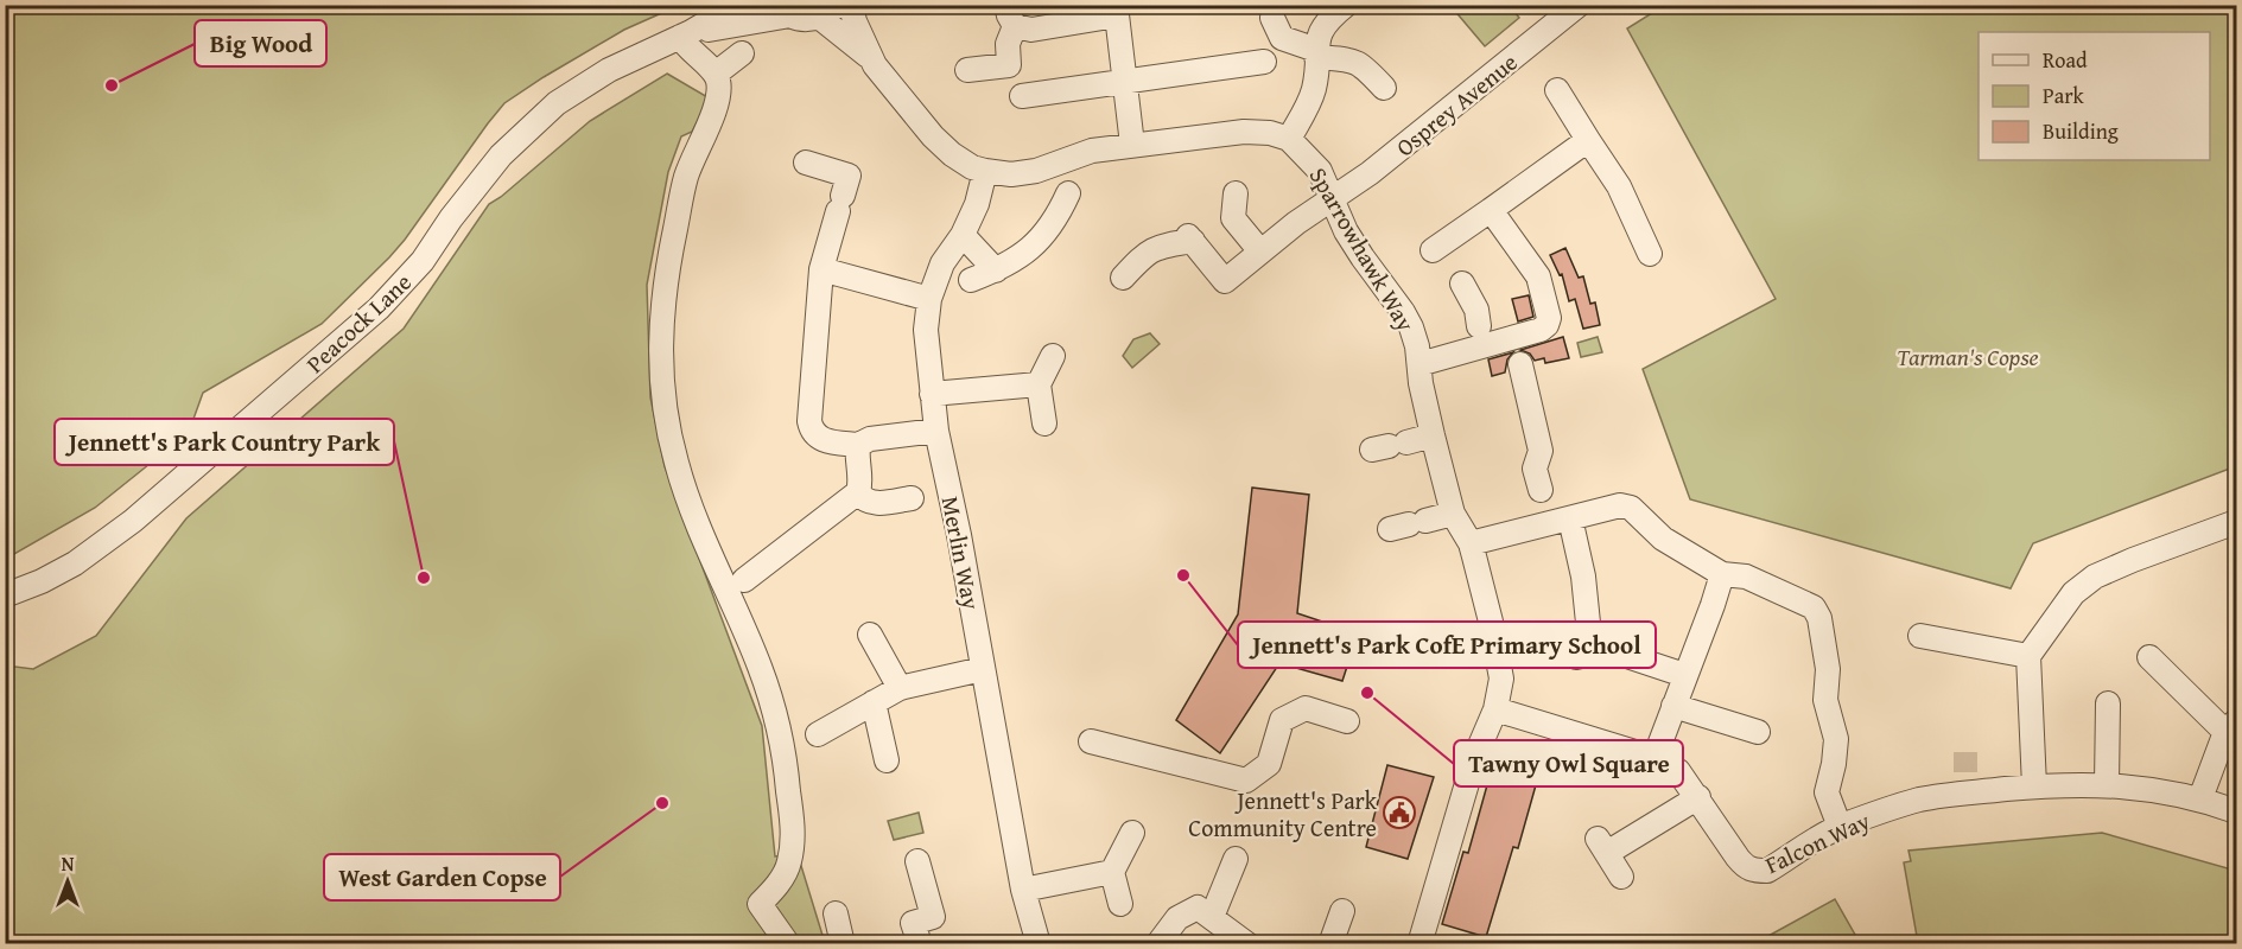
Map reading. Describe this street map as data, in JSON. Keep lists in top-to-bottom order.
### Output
{
  "streets": {
    "street": [
      "Osprey Avenue",
      "Sparrowhawk Way",
      "Peacock Lane",
      "Merlin Way",
      "Falcon Way"
    ]
  },
  "crossings": [
    ["Osprey Avenue", "Sparrowhawk Way"],
    ["Sparrowhawk Way", "Falcon Way"]
  ],
  "parks": ["Tarman's Copse"],
  "places": {
    "other": [
      "Big Wood",
      "Jennett's Park CofE Primary School",
      "Jennett's Park Country Park",
      "Tawny Owl Square",
      "West Garden Copse"
    ],
    "public building": ["Jennett's Park Community Centre"]
  },
  "legend": ["Road", "Park", "Building"],
  "north": "top"
}
